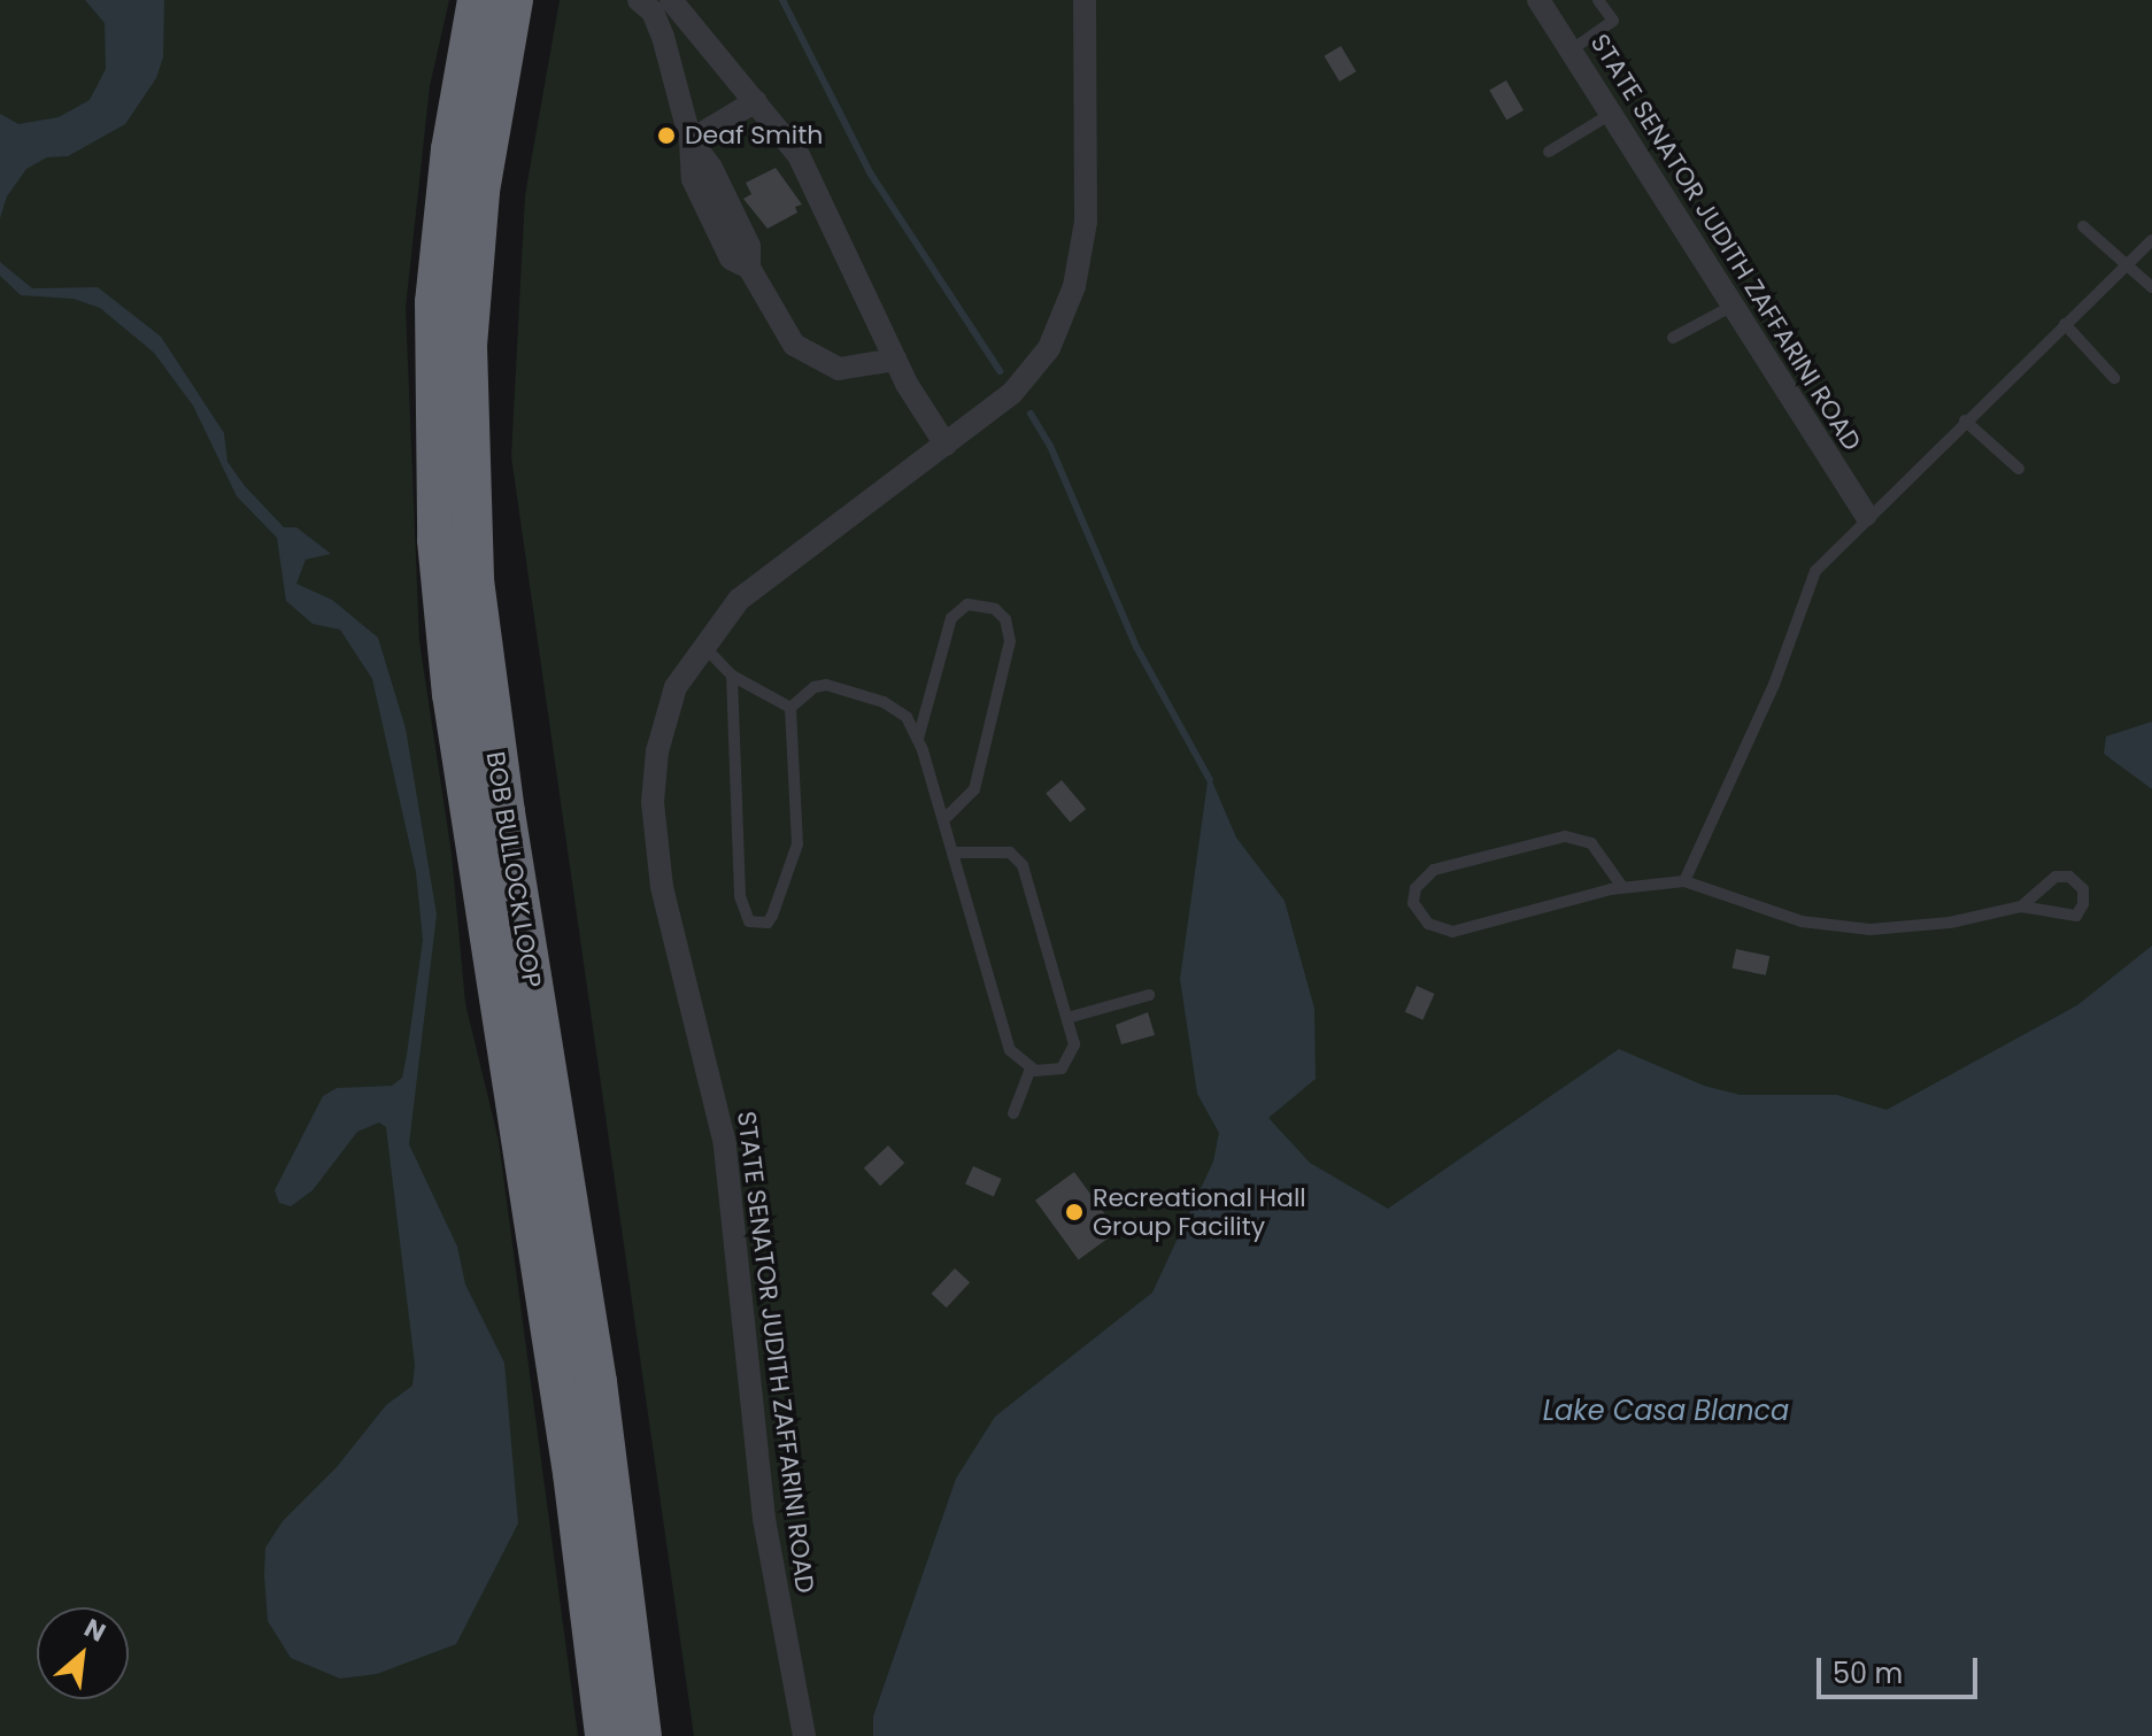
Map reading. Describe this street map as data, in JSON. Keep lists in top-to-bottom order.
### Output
{
  "streets": {
    "highway": ["BOB BULLOCK LOOP"],
    "street": ["STATE SENATOR JUDITH ZAFFARINI ROAD"]
  },
  "water": ["Lake Casa Blanca"],
  "places": ["Deaf Smith", "Recreational Hall Group Facility"],
  "scale_bar": "50 m",
  "north": "top right"
}
